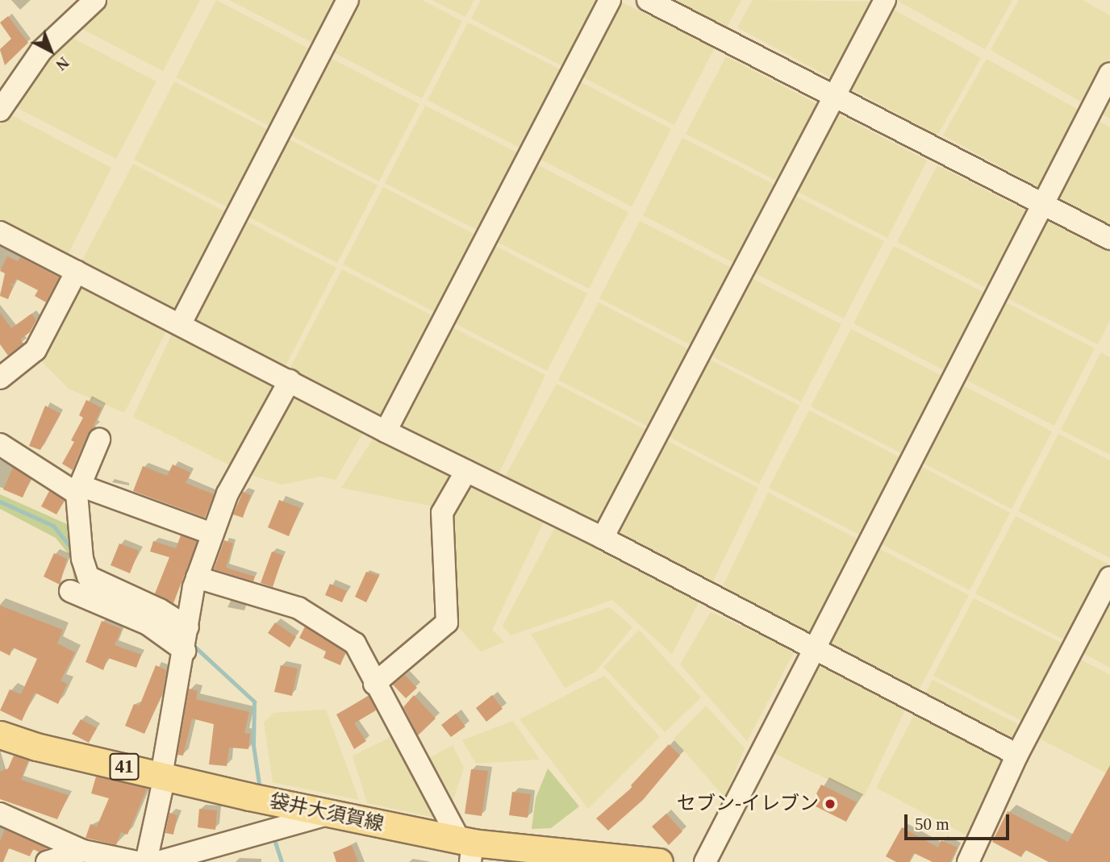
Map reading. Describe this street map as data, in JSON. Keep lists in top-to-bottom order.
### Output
{
  "streets": {
    "main road": ["41", "袋井大須賀線"]
  },
  "places": ["セブン-イレブン"],
  "scale_bar": "50 m",
  "north": "bottom right"
}
